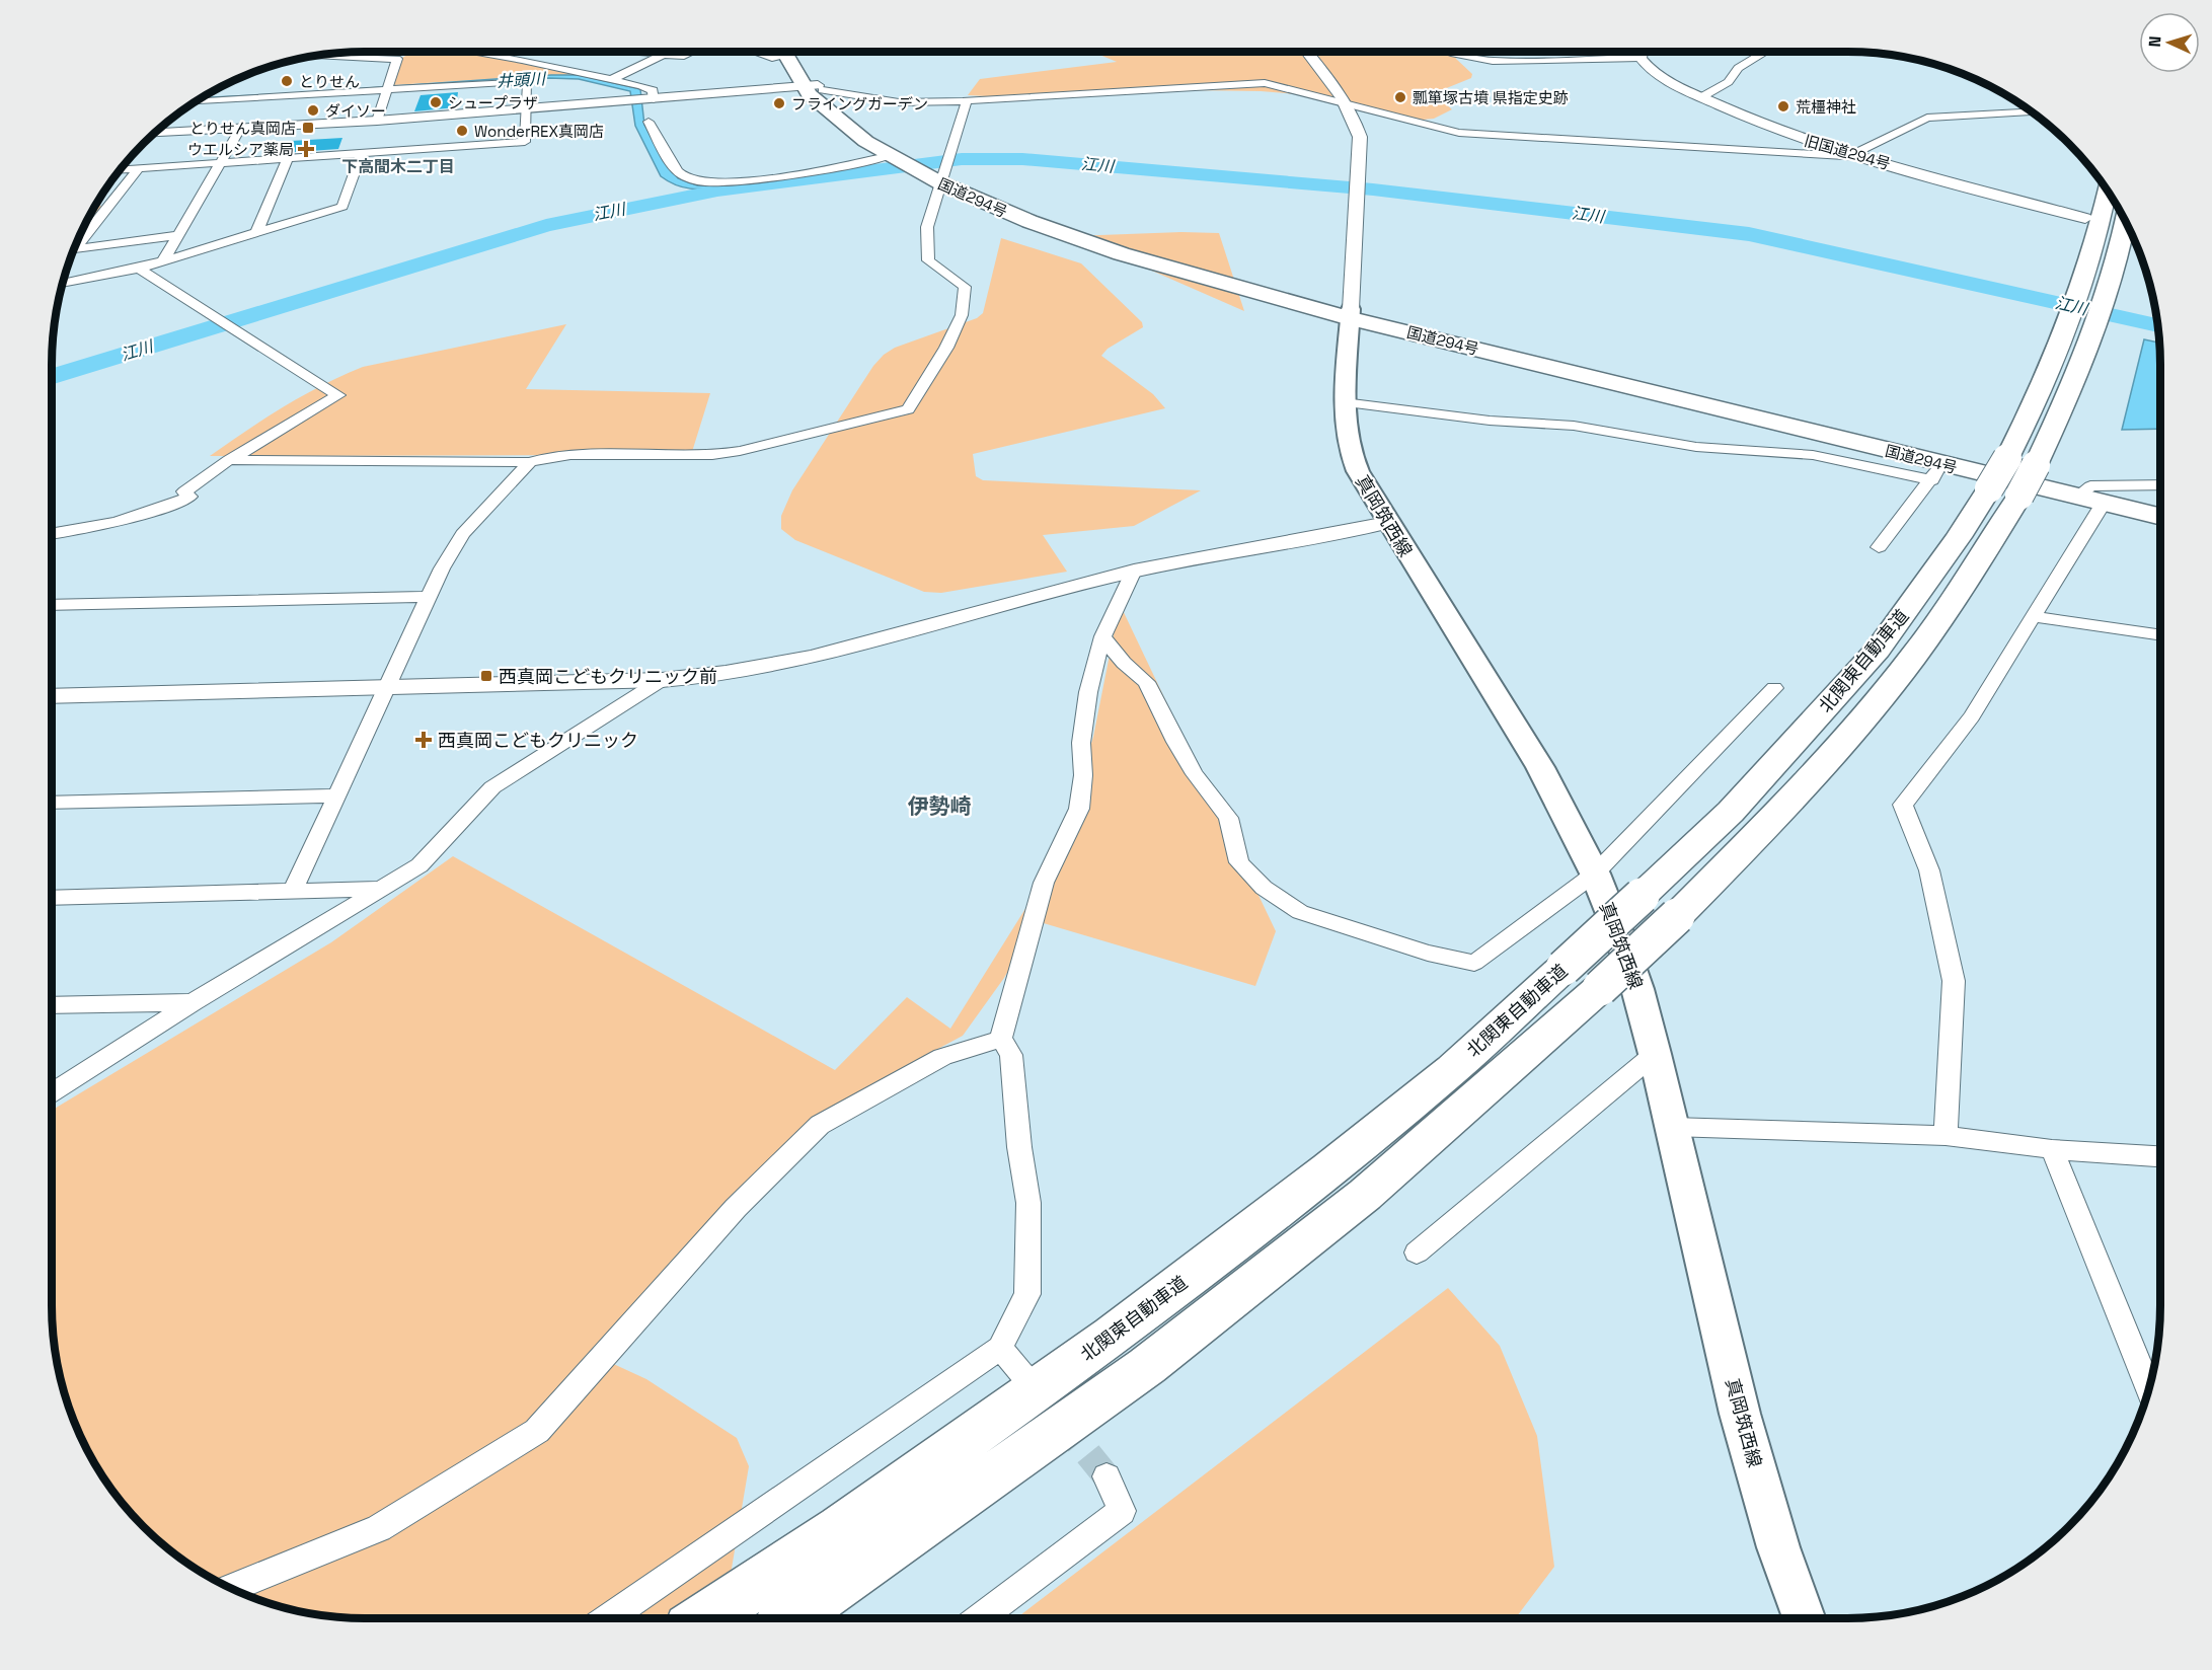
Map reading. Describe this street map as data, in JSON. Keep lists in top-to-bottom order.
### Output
{
  "streets": {
    "highway": ["国道294号", "北関東自動車道"],
    "main road": ["真岡筑西線"],
    "street": ["旧国道294号"]
  },
  "crossings": [
    ["国道294号", "真岡筑西線"]
  ],
  "districts": ["下高間木二丁目", "伊勢崎"],
  "water": ["井頭川", "江川"],
  "places": {
    "other": [
      "とりせん",
      "瓢箪塚古墳 県指定史跡",
      "シュープラザ",
      "フライングガーデン",
      "荒橿神社",
      "ダイソー",
      "WonderREX真岡店"
    ],
    "transit": ["とりせん真岡店", "西真岡こどもクリニック前"],
    "health": ["ウエルシア薬局", "西真岡こどもクリニック"]
  },
  "north": "left"
}
